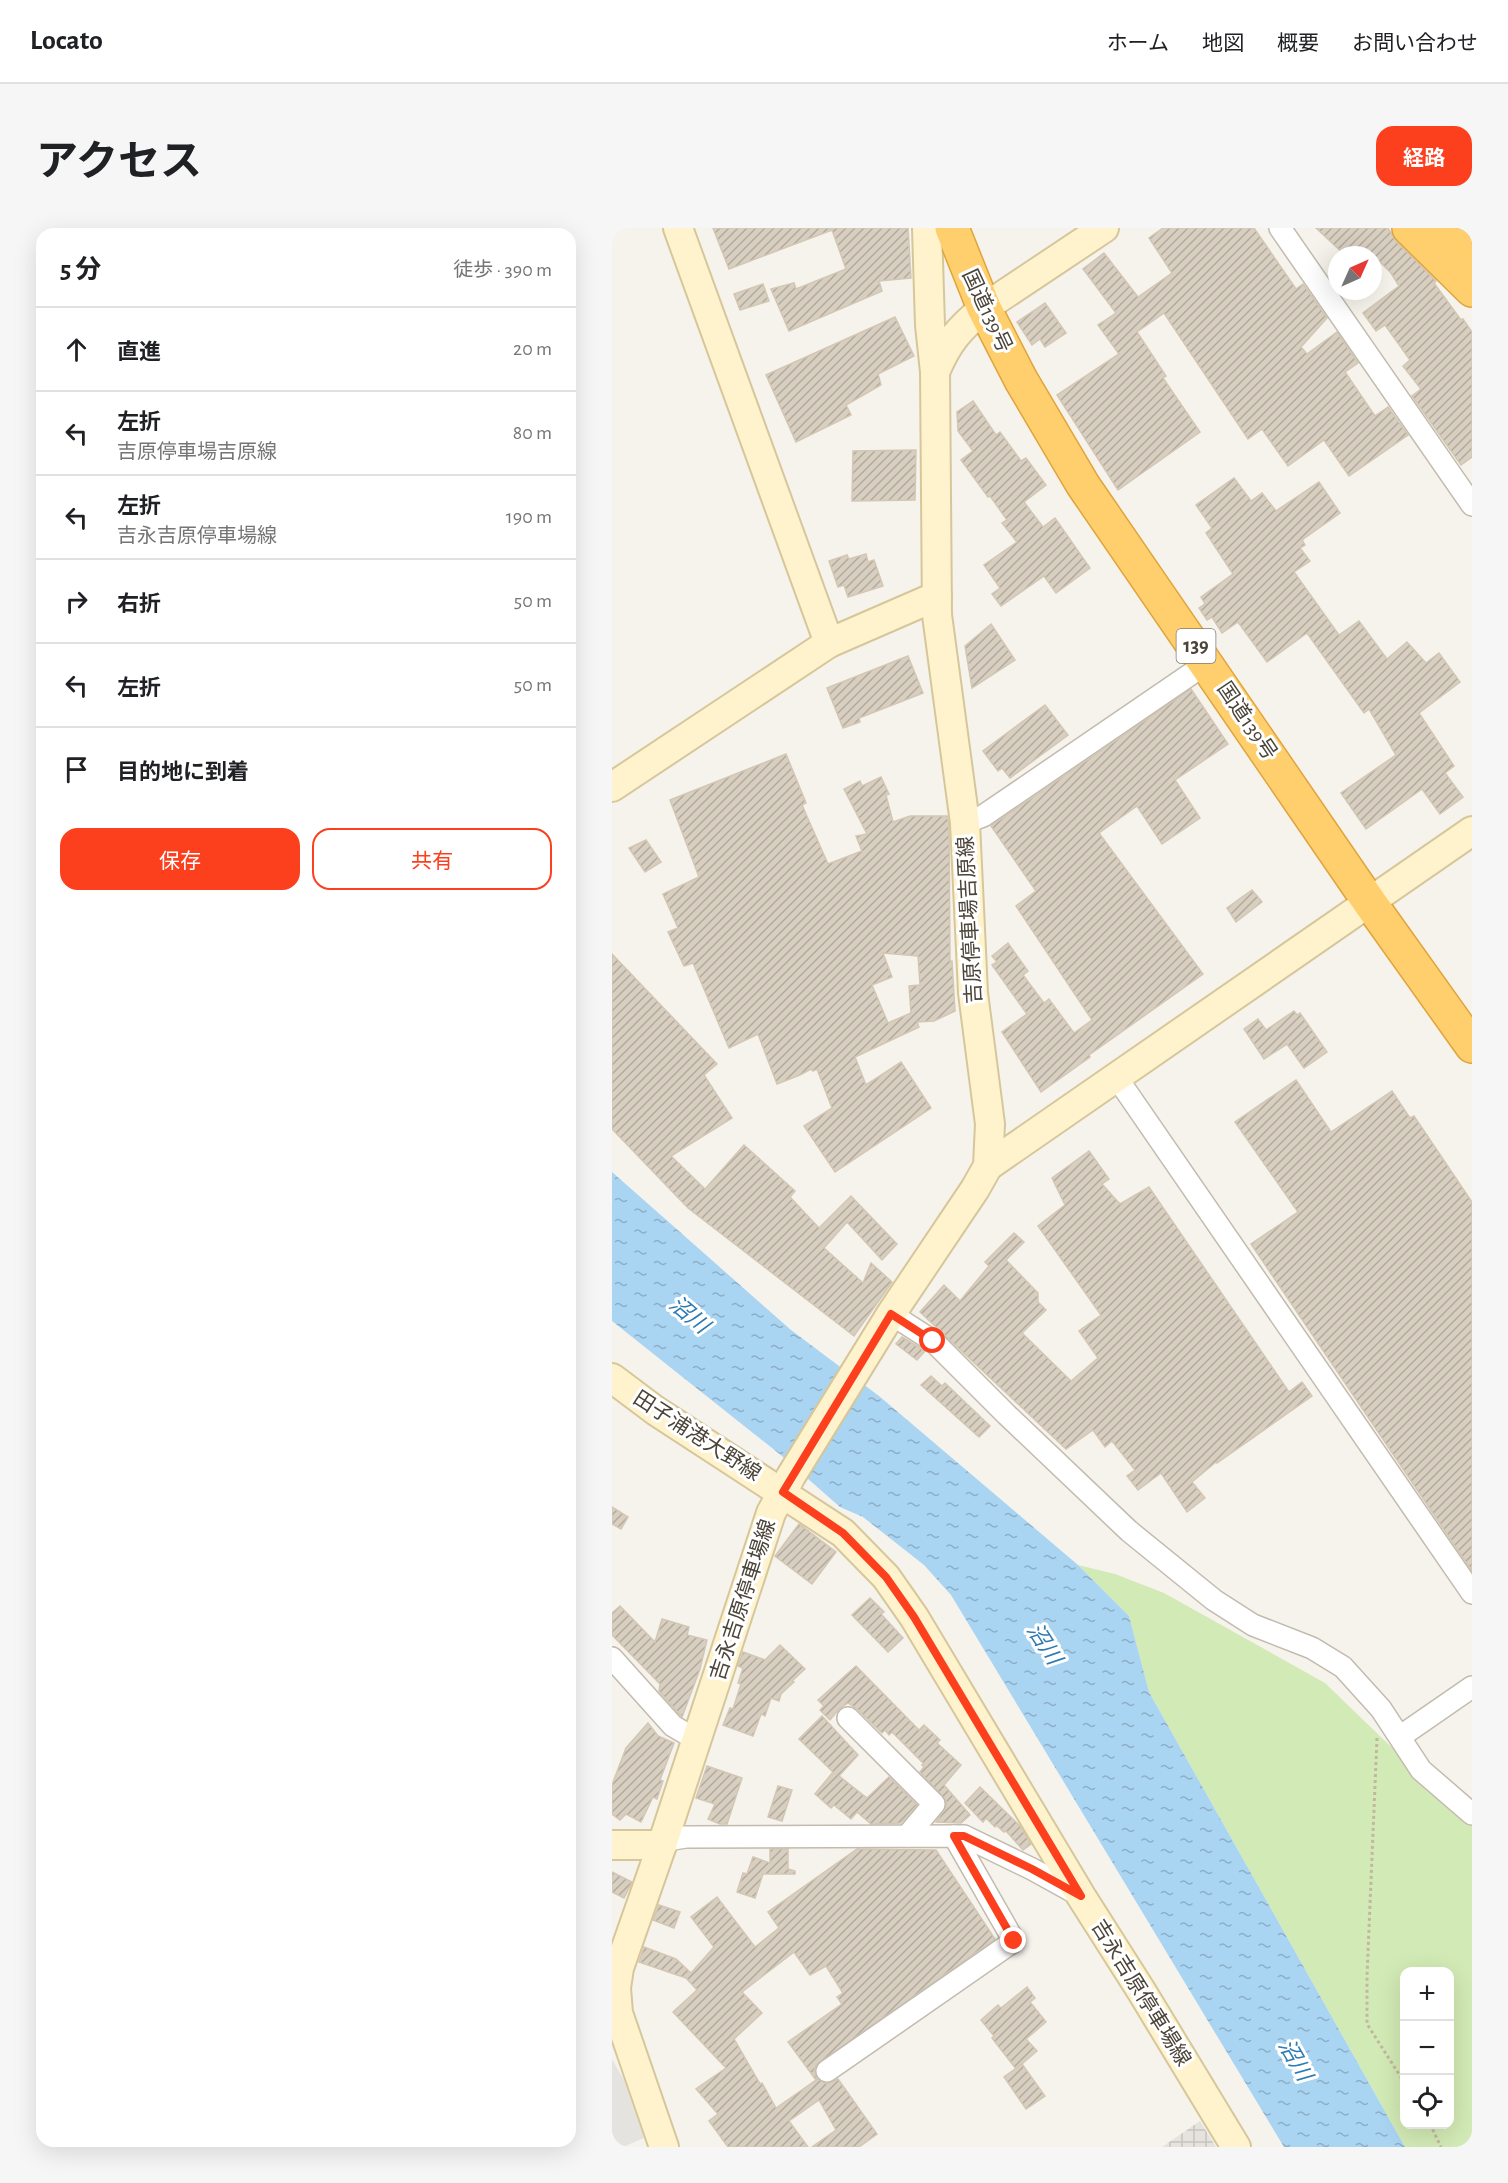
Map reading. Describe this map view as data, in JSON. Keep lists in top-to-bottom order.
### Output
{
  "streets": {
    "highway": ["国道139号", "139"],
    "main road": ["吉原停車場吉原線", "田子浦港大野線", "吉永吉原停車場線"]
  },
  "crossings": [
    ["国道139号", "吉原停車場吉原線"],
    ["吉原停車場吉原線", "田子浦港大野線"],
    ["吉原停車場吉原線", "吉永吉原停車場線"],
    ["田子浦港大野線", "吉永吉原停車場線"]
  ],
  "water": ["沼川"],
  "north": "top right",
  "page": {
    "header": "Locato",
    "nav": [
      "ホーム",
      "地図",
      "概要",
      "お問い合わせ"
    ],
    "title": "アクセス",
    "buttons": [
      "経路",
      ["保存", "共有"]
    ],
    "heading": ["5 分", "徒歩 · 390 m"],
    "list": [
      ["直進", "20 m"],
      ["左折", "吉原停車場吉原線", "80 m"],
      ["左折", "吉永吉原停車場線", "190 m"],
      ["右折", "50 m"],
      ["左折", "50 m"],
      "目的地に到着"
    ],
    "map_buttons": ["+", "−"]
  }
}
